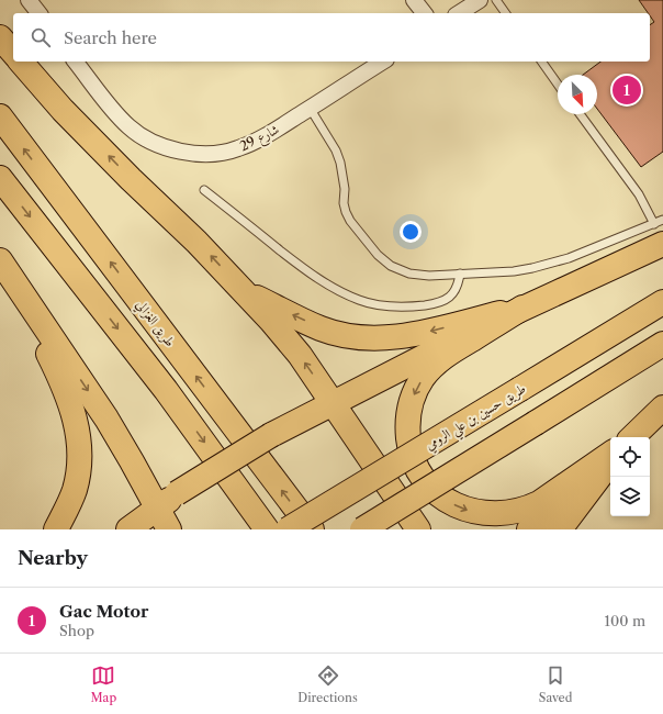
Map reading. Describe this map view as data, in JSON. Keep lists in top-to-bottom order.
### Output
{
  "streets": {
    "highway": ["طريق الغزالي", "طريق حسين بن علي الرومي"],
    "street": ["شارع 29"]
  },
  "north": "bottom right",
  "page": {
    "search": "Search here",
    "pins": "1",
    "heading": "Nearby",
    "list": [
      {
        "mark": "1",
        "name": "Gac Motor",
        "note": "Shop",
        "value": "100 m"
      }
    ],
    "nav": ["Map", "Directions", "Saved"]
  }
}
